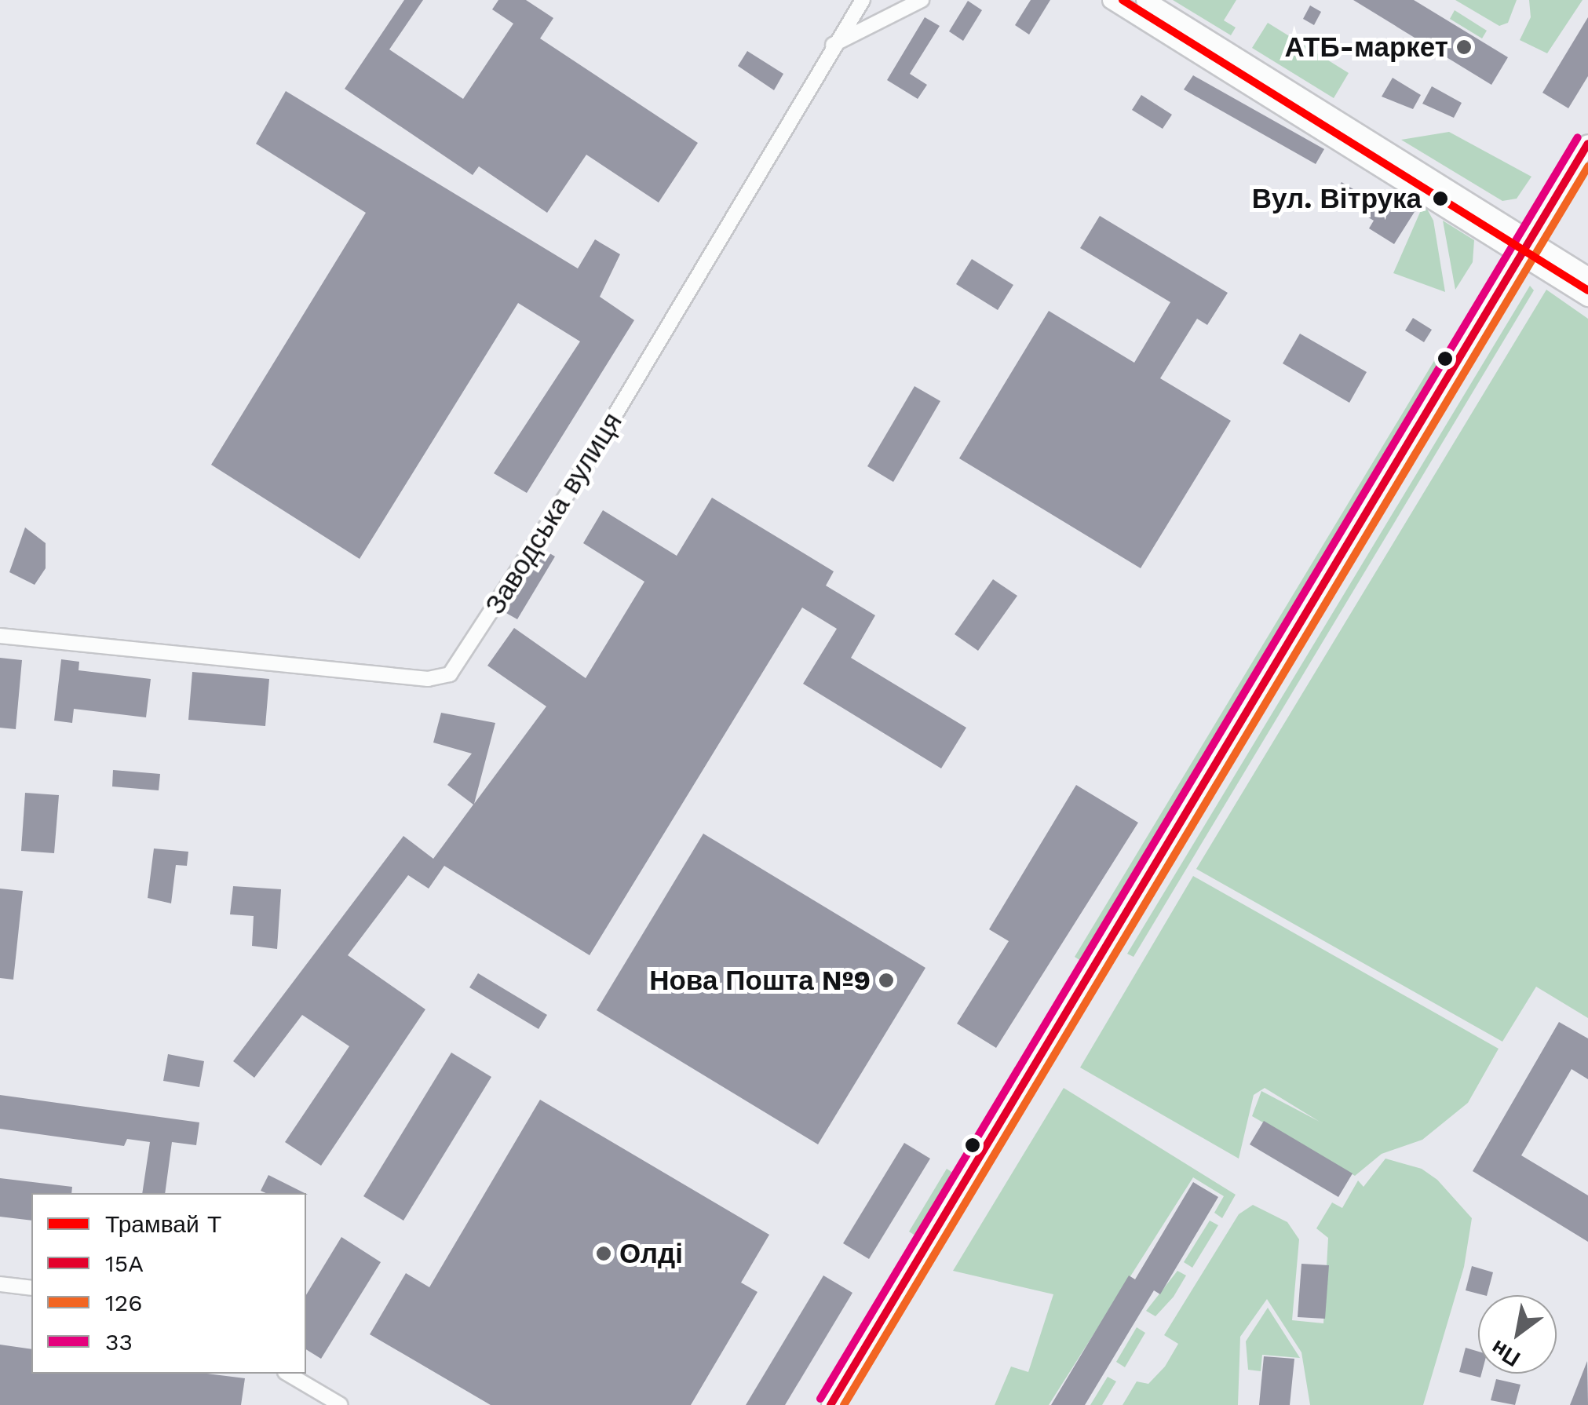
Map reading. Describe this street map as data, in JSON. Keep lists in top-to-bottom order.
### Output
{
  "streets": {
    "street": ["Заводська вулиця"]
  },
  "places": [
    "АТБ-маркет",
    "Вул. Вітрука",
    "Нова Пошта №9",
    "Олді"
  ],
  "lines": [
    "tram line Т",
    "transit line 33",
    "transit line 15A",
    "transit line 126"
  ],
  "legend": [
    "Трамвай Т",
    "15A",
    "126",
    "33"
  ],
  "north": "bottom left"
}
